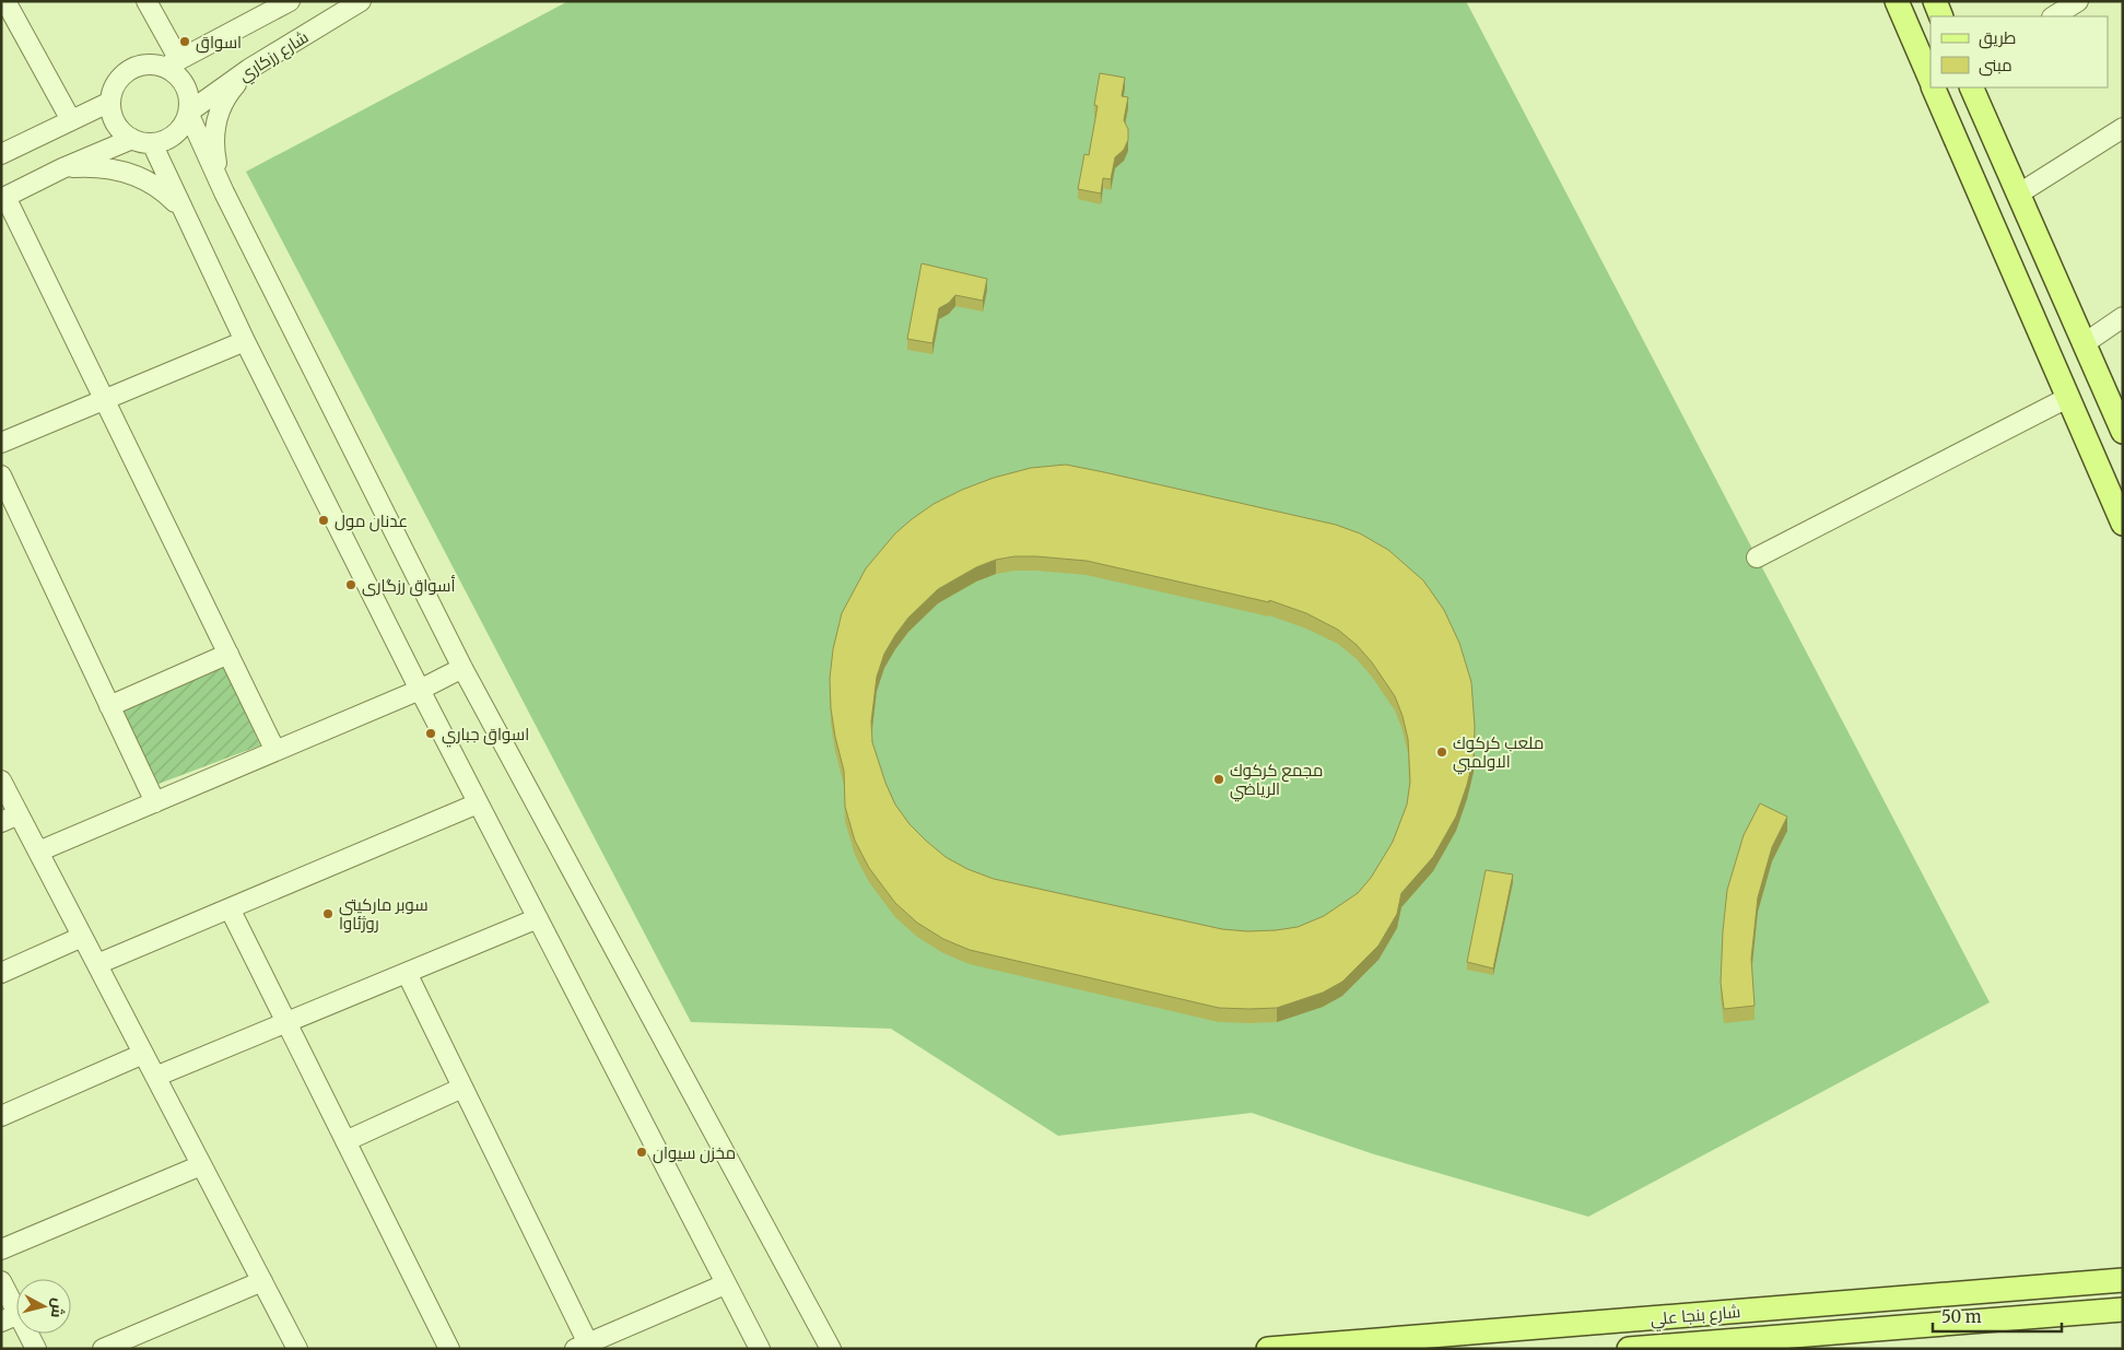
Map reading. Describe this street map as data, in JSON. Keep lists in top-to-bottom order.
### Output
{
  "streets": {
    "main road": ["شارع بنجا علي"],
    "street": ["شارع رزكاري"]
  },
  "places": [
    "اسواق",
    "عدنان مول",
    "أسواق رزگارى",
    "اسواق جباري",
    "ملعب كركوك الاولمبي",
    "مجمع كركوك الرياضي",
    "سوبر ماركيتى روژئاوا",
    "مخزن سيوان"
  ],
  "legend": ["طريق", "مبنى"],
  "scale_bar": "50 m",
  "north": "right"
}
